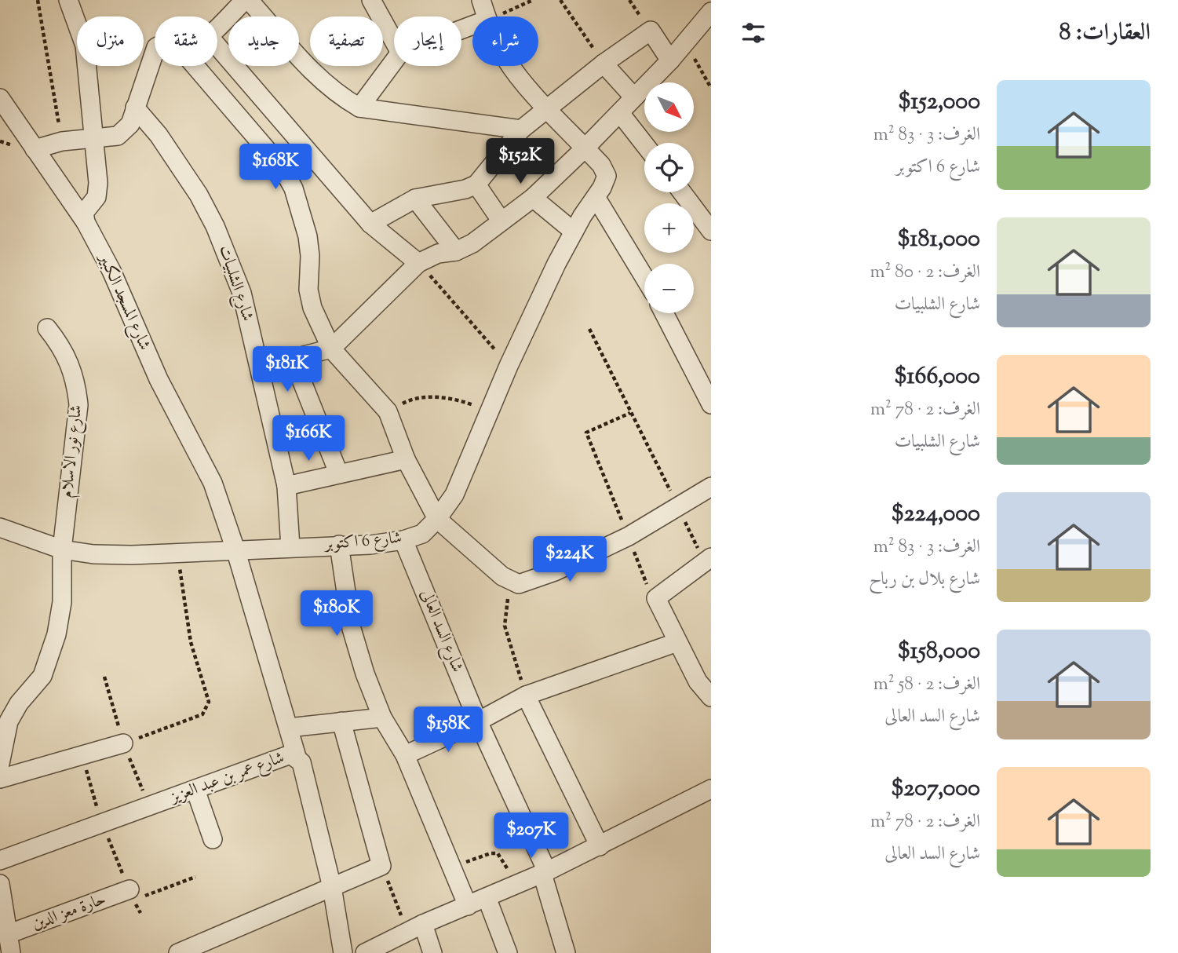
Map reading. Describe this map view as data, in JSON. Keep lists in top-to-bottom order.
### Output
{
  "streets": {
    "street": [
      "شارع الشلبيات",
      "شارع المسجد الكبير",
      "شارع نور الاسلام",
      "شارع 6 اكتوبر",
      "شارع السد العالى",
      "شارع عمر بن عبد العزيز",
      "حارة معز الدين"
    ]
  },
  "crossings": [
    ["شارع الشلبيات", "شارع 6 اكتوبر"],
    ["شارع المسجد الكبير", "شارع 6 اكتوبر"],
    ["شارع المسجد الكبير", "شارع عمر بن عبد العزيز"],
    ["شارع نور الاسلام", "شارع 6 اكتوبر"],
    ["شارع 6 اكتوبر", "شارع السد العالى"]
  ],
  "north": "bottom right",
  "page": {
    "heading": "العقارات: 8",
    "chip": [
      "شراء",
      "إيجار",
      "تصفية",
      "جديد",
      "شقة",
      "منزل"
    ],
    "list": [
      {
        "name": "$152,000",
        "note": "الغرف: 3 · 83 m² · شارع 6 اكتوبر"
      },
      {
        "name": "$181,000",
        "note": "الغرف: 2 · 80 m² · شارع الشلبيات"
      },
      {
        "name": "$166,000",
        "note": "الغرف: 2 · 78 m² · شارع الشلبيات"
      },
      {
        "name": "$224,000",
        "note": "الغرف: 3 · 83 m² · شارع بلال بن رباح"
      },
      {
        "name": "$158,000",
        "note": "الغرف: 2 · 58 m² · شارع السد العالى"
      },
      {
        "name": "$207,000",
        "note": "الغرف: 2 · 78 m² · شارع السد العالى"
      }
    ],
    "map_buttons": ["+", "−"],
    "price": [
      "$152K",
      "$168K",
      "$181K",
      "$166K",
      "$224K",
      "$180K",
      "$158K",
      "$207K"
    ]
  }
}
